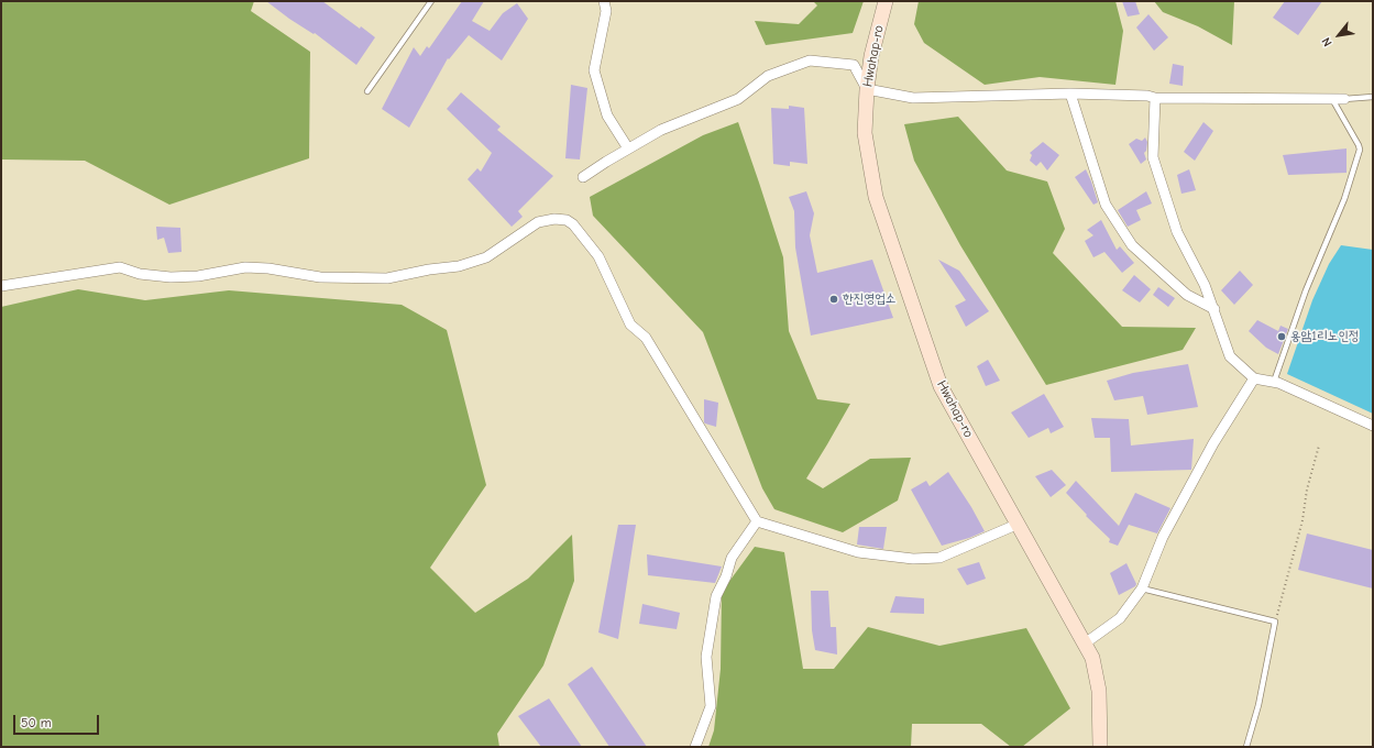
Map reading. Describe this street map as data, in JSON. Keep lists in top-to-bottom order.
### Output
{
  "streets": {
    "main road": ["Hwahap-ro"]
  },
  "places": ["한진영업소", "용암1리노인정"],
  "scale_bar": "50 m",
  "north": "bottom left"
}
